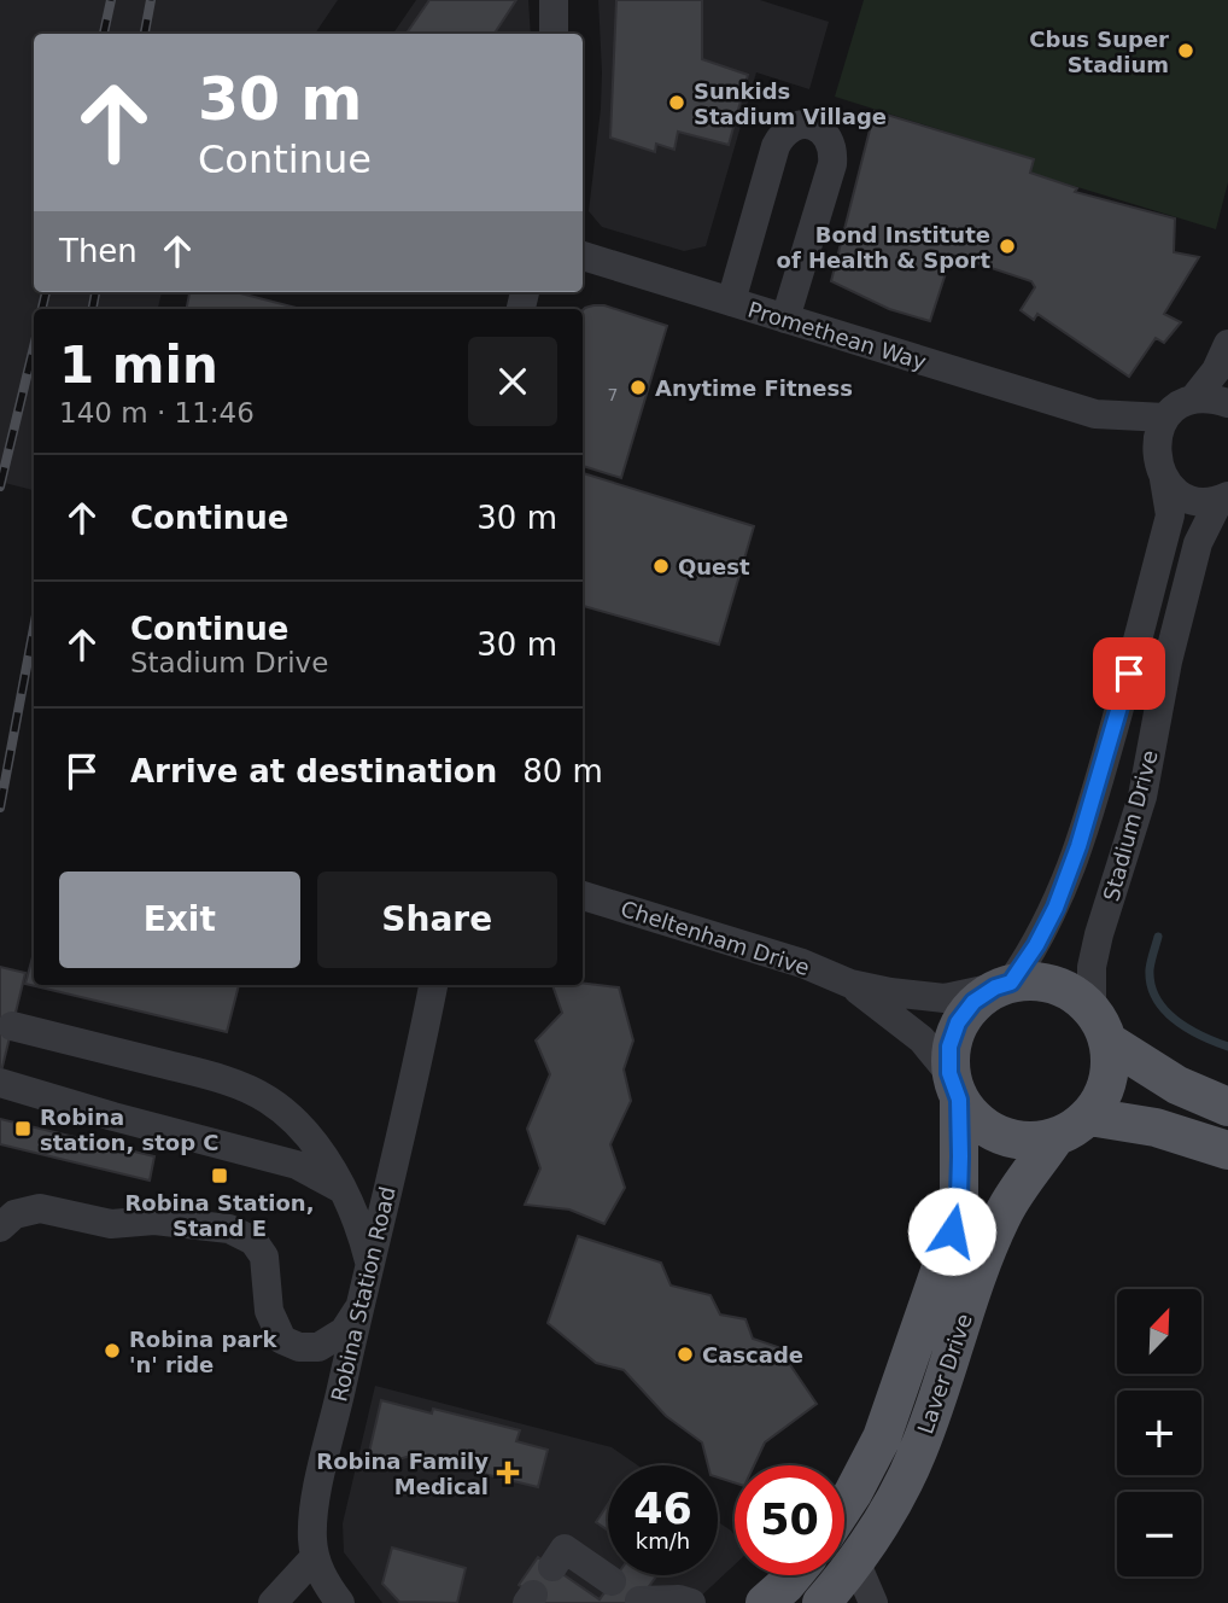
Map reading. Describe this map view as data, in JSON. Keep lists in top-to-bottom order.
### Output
{
  "streets": {
    "main road": ["Laver Drive"],
    "street": [
      "Promethean Way",
      "Stadium Drive",
      "Cheltenham Drive",
      "Robina Station Road"
    ]
  },
  "crossings": [
    ["Stadium Drive", "Cheltenham Drive"],
    ["Stadium Drive", "Laver Drive"],
    ["Cheltenham Drive", "Laver Drive"]
  ],
  "places": {
    "other": [
      "Cbus Super Stadium",
      "Sunkids Stadium Village",
      "Bond Institute of Health & Sport",
      "Anytime Fitness",
      "Quest",
      "Robina park 'n' ride",
      "Cascade"
    ],
    "transit": ["Robina station, stop C", "Robina Station, Stand E"],
    "health": ["Robina Family Medical"]
  },
  "house_numbers": ["7"],
  "north": "top right",
  "page": {
    "turn": ["30 m", "Continue"],
    "then": "Then",
    "heading": ["1 min", "140 m · 11:46"],
    "list": [
      {
        "name": "Continue",
        "value": "30 m"
      },
      {
        "name": "Continue",
        "note": "Stadium Drive",
        "value": "30 m"
      },
      {
        "name": "Arrive at destination",
        "value": "80 m"
      }
    ],
    "buttons": ["Exit", "Share"],
    "map_buttons": ["+", "−"],
    "speed": "46 km/h",
    "limit": "50"
  }
}
